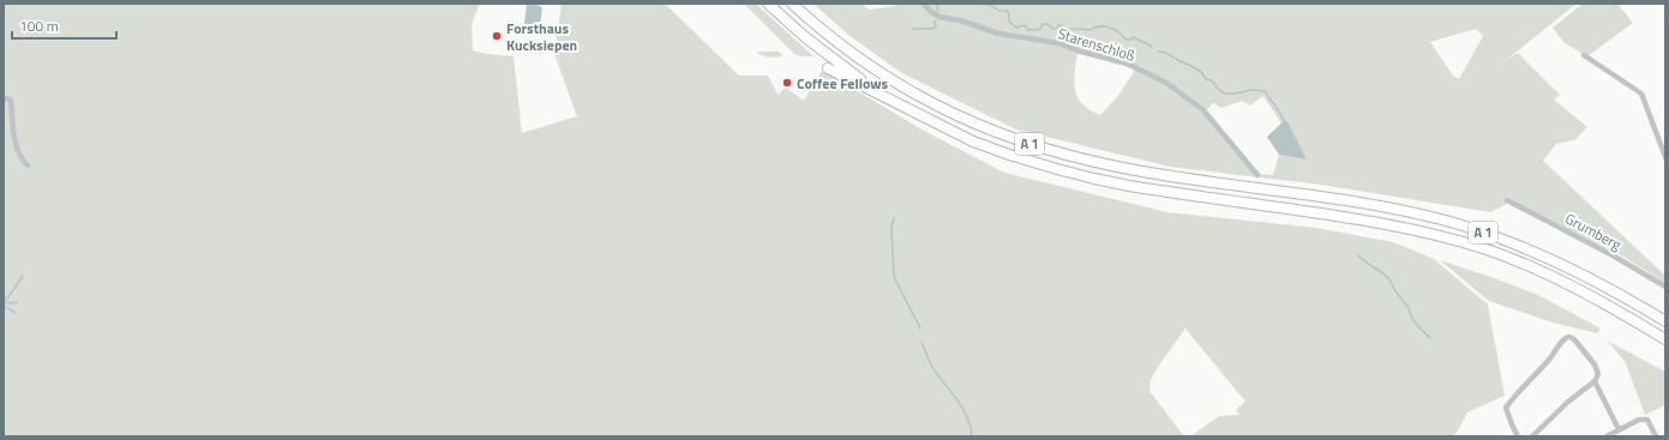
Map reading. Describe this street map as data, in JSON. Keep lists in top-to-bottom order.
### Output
{
  "streets": {
    "highway": ["A 1"],
    "street": ["Starenschloß", "Grumberg"]
  },
  "places": ["Forsthaus Kucksiepen", "Coffee Fellows"],
  "scale_bar": "100 m"
}
